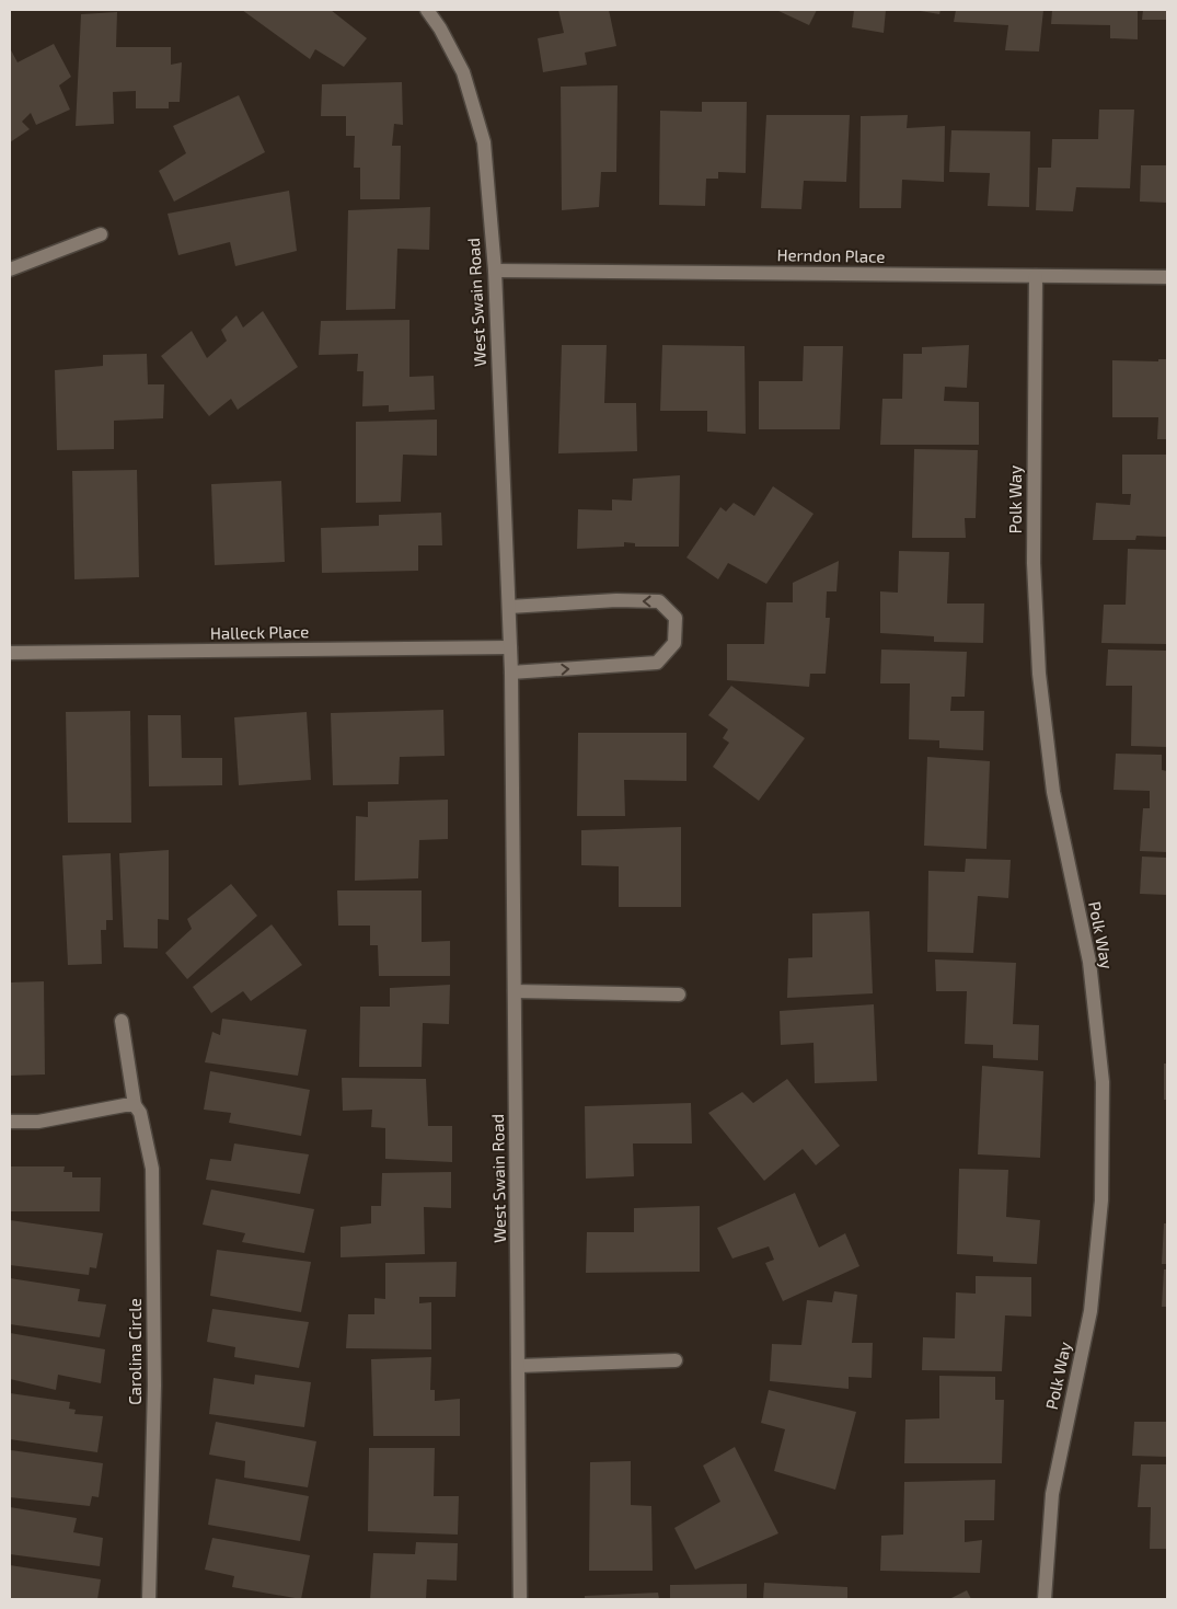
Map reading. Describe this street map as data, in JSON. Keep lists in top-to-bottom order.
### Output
{
  "streets": {
    "street": [
      "Herndon Place",
      "West Swain Road",
      "Polk Way",
      "Halleck Place",
      "Carolina Circle"
    ]
  },
  "crossings": [
    ["Herndon Place", "West Swain Road"],
    ["Herndon Place", "Polk Way"],
    ["West Swain Road", "Halleck Place"]
  ]
}
